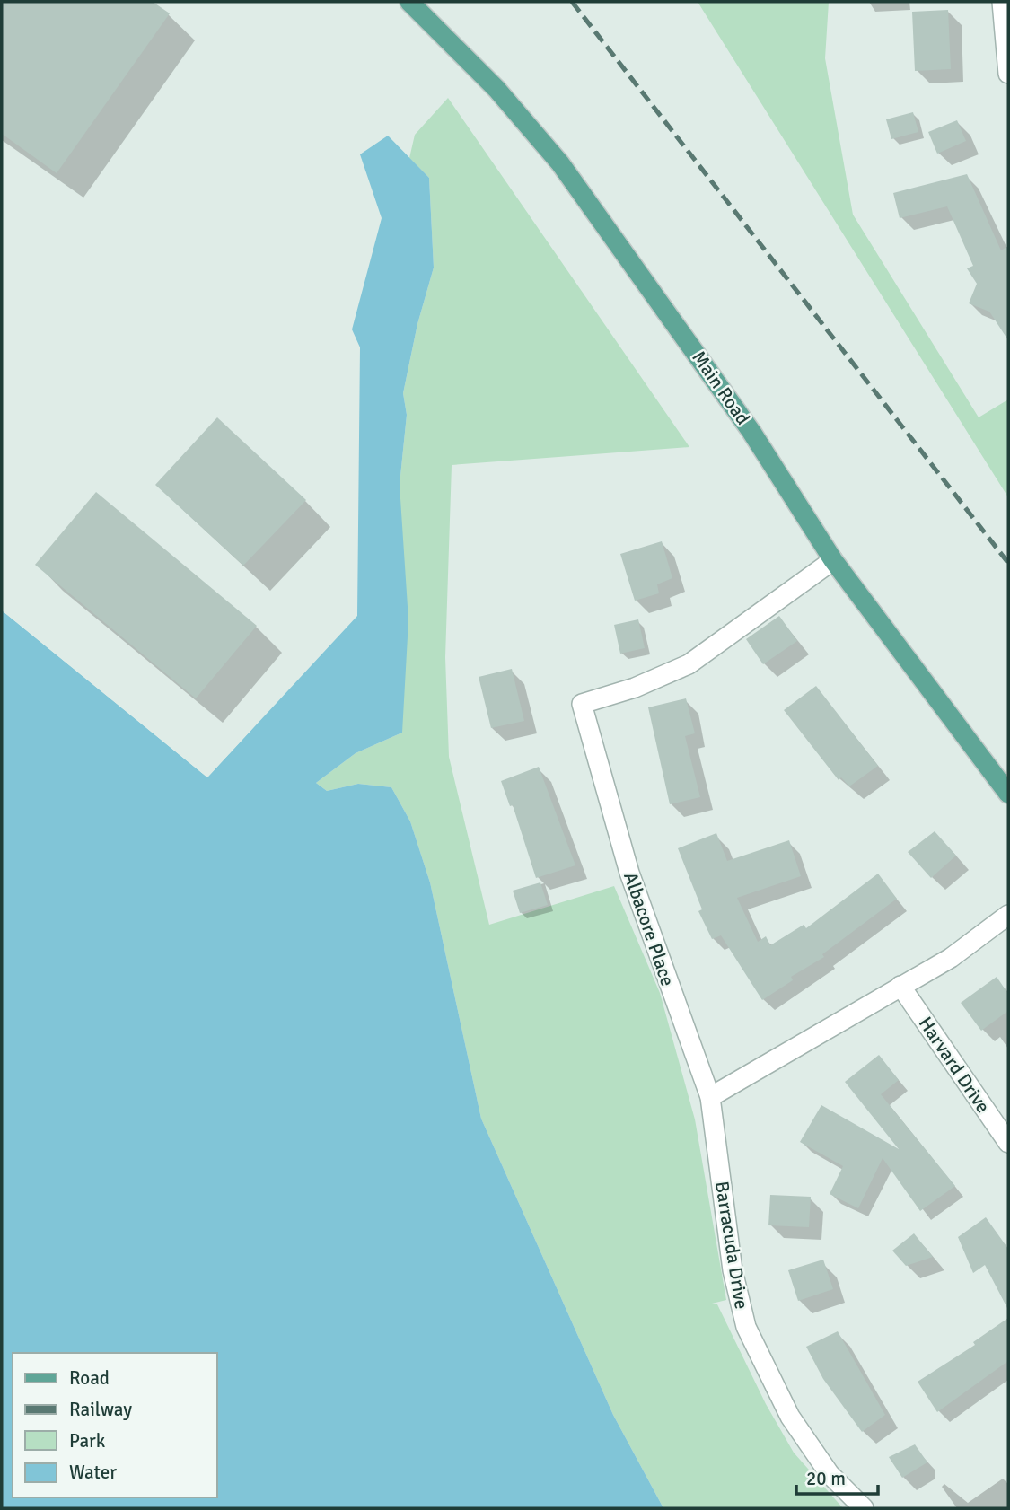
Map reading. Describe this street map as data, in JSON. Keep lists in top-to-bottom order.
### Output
{
  "streets": {
    "main road": ["Main Road"],
    "street": ["Albacore Place", "Harvard Drive", "Barracuda Drive"]
  },
  "crossings": [
    ["Main Road", "Albacore Place"],
    ["Albacore Place", "Barracuda Drive"]
  ],
  "legend": [
    "Road",
    "Railway",
    "Park",
    "Water"
  ],
  "scale_bar": "20 m"
}
